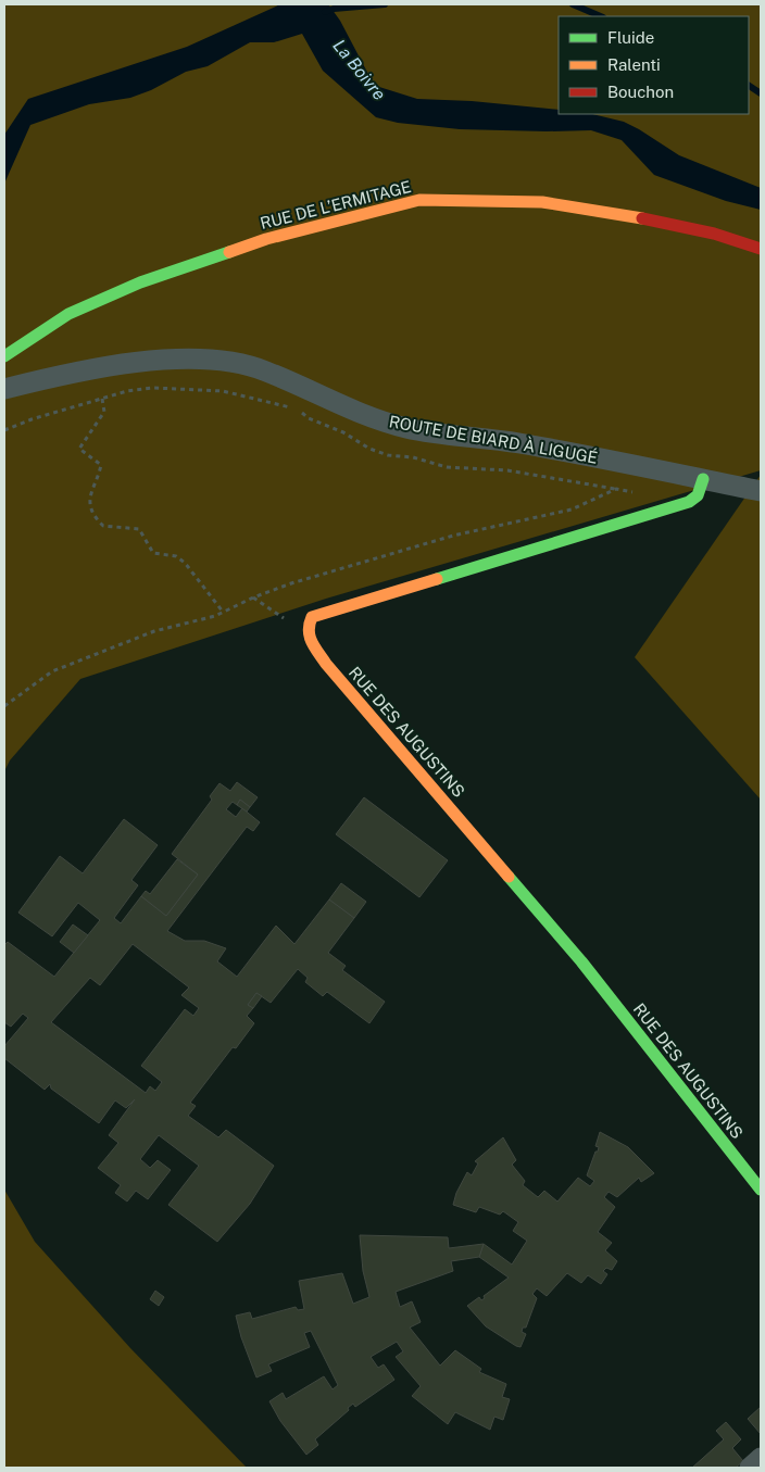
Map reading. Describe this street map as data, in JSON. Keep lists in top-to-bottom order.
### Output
{
  "streets": {
    "street": ["RUE DE L’ERMITAGE", "ROUTE DE BIARD À LIGUGÉ", "RUE DES AUGUSTINS"]
  },
  "crossings": [
    ["ROUTE DE BIARD À LIGUGÉ", "RUE DES AUGUSTINS"]
  ],
  "water": ["La Boivre"],
  "legend": ["Fluide", "Ralenti", "Bouchon"]
}
